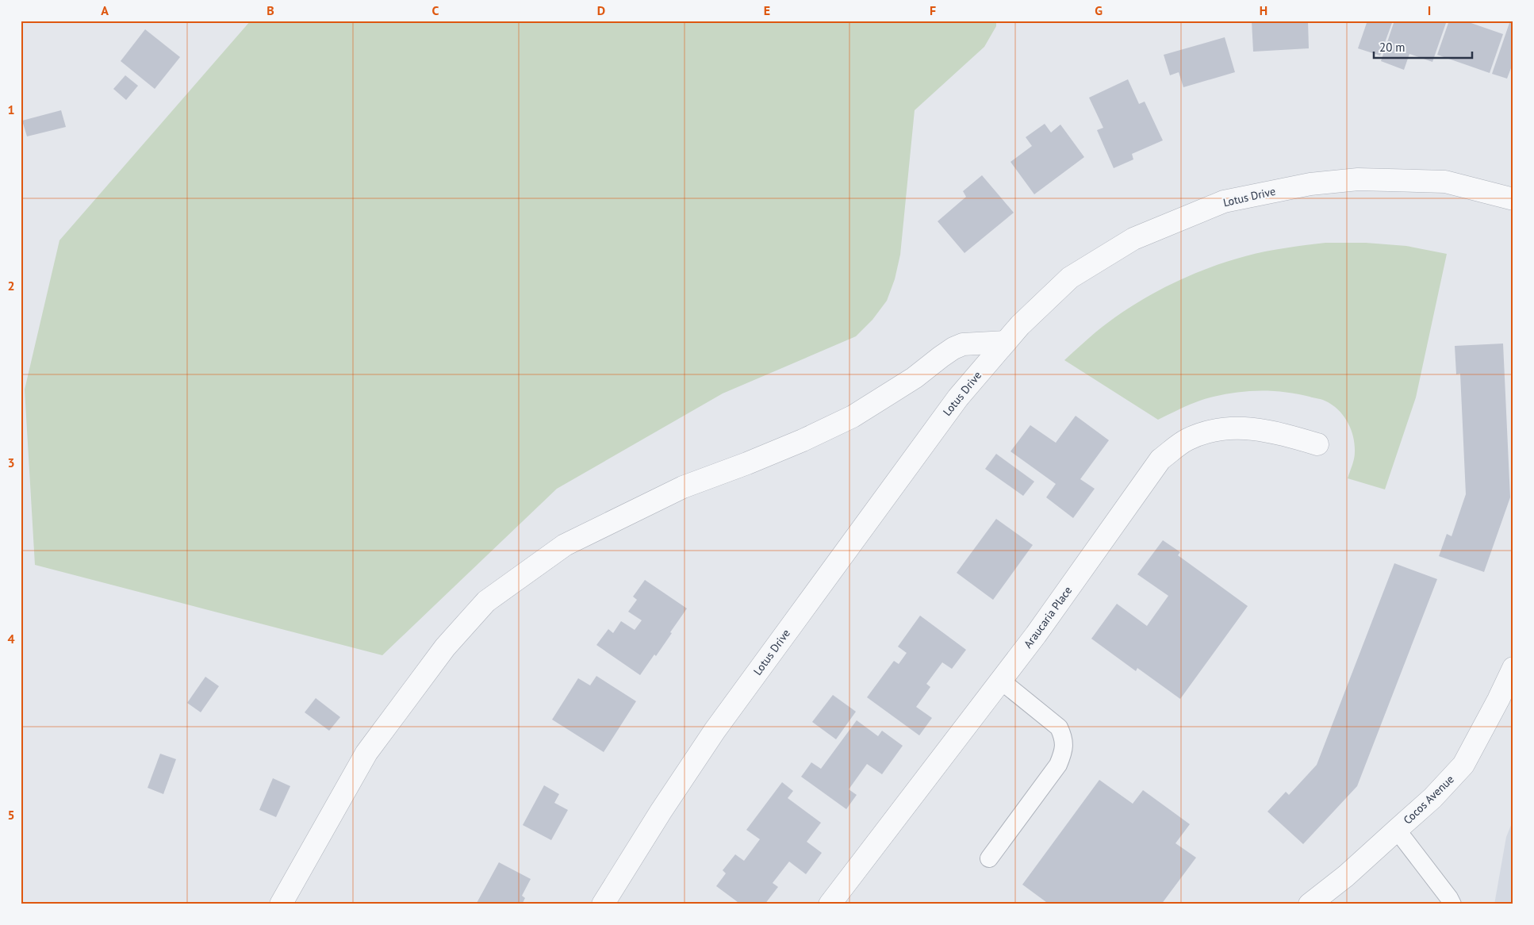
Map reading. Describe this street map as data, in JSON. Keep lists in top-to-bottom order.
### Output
{
  "streets": {
    "street": ["Lotus Drive", "Araucaria Place", "Cocos Avenue"]
  },
  "scale_bar": "20 m",
  "grid": {
    "columns": [
      "A",
      "B",
      "C",
      "D",
      "E",
      "F",
      "G",
      "H",
      "I"
    ],
    "rows": [
      "1",
      "2",
      "3",
      "4",
      "5"
    ]
  }
}
